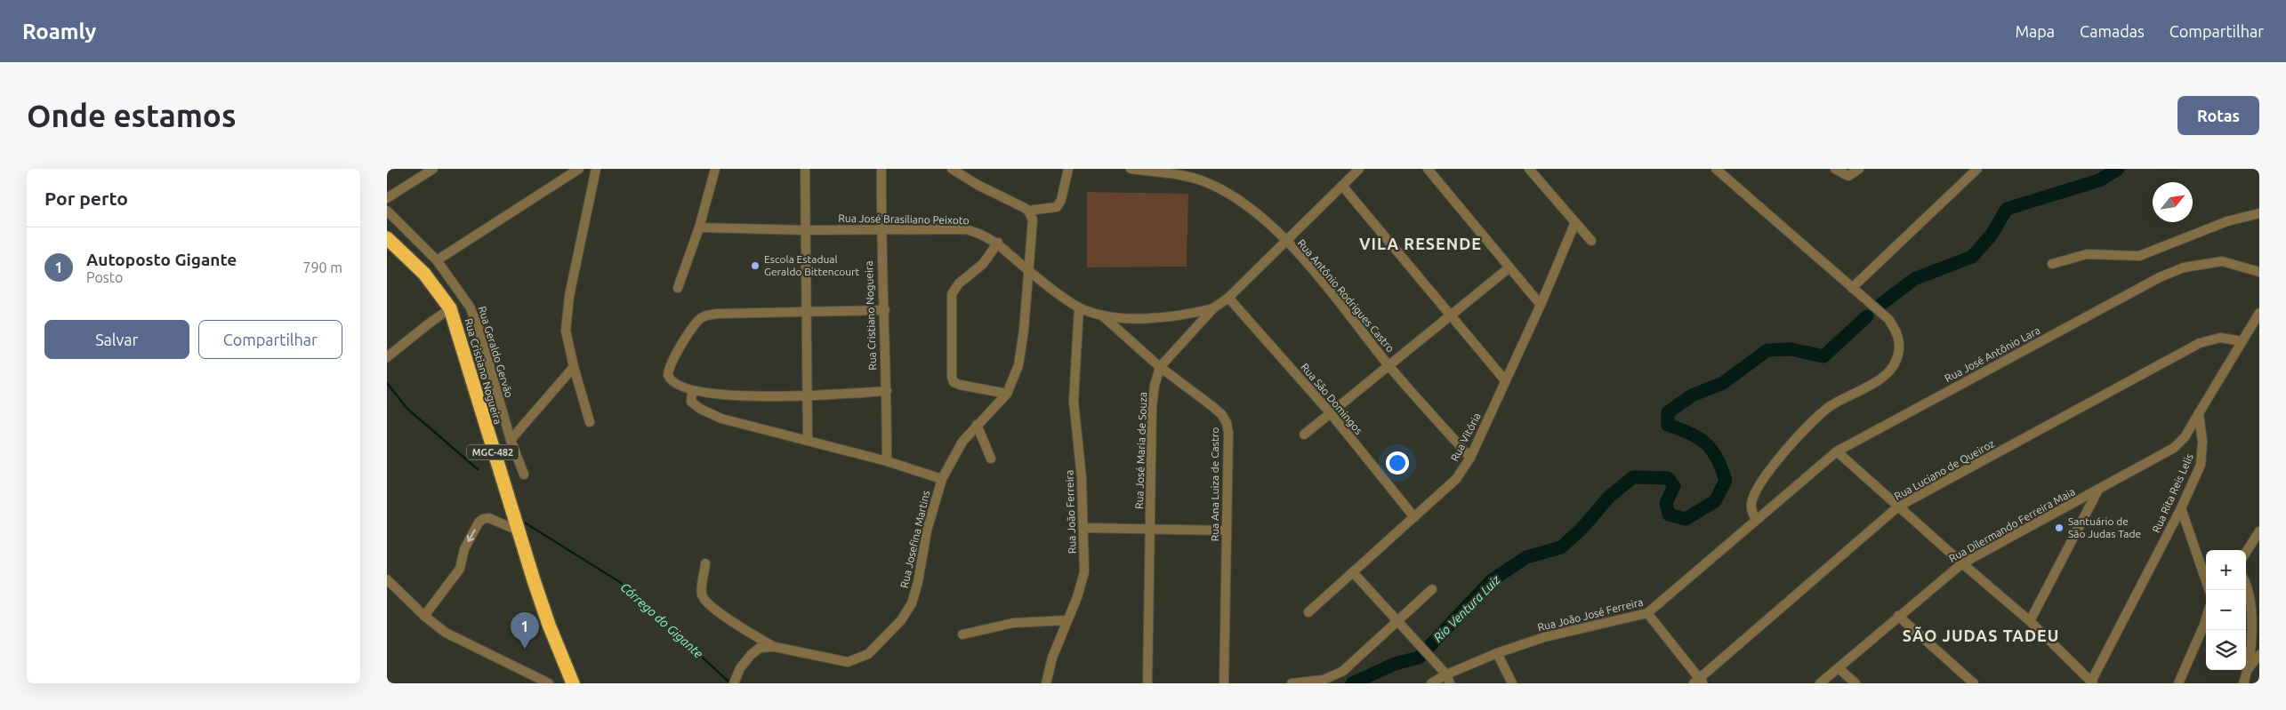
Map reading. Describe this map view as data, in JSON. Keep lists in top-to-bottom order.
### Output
{
  "streets": {
    "highway": ["Rua Cristiano Nogueira", "MGC-482"],
    "street": [
      "Rua José Brasiliano Peixoto",
      "Rua Antônio Rodrigues Castro",
      "Rua Geraldo Gervão",
      "Rua José Antônio Lara",
      "Rua São Domingos",
      "Rua Vitória",
      "Rua José Maria de Souza",
      "Rua Luciano de Queiroz",
      "Rua Ana Luiza de Castro",
      "Rua Rita Reis Lelis",
      "Rua João Ferreira",
      "Rua Dilermando Ferreira Maia",
      "Rua Josefina Martins",
      "Rua João José Ferreira"
    ]
  },
  "crossings": [
    ["Rua José Brasiliano Peixoto", "Rua Cristiano Nogueira"],
    ["Rua José Brasiliano Peixoto", "Rua José Maria de Souza"],
    ["Rua José Brasiliano Peixoto", "Rua Ana Luiza de Castro"],
    ["Rua José Brasiliano Peixoto", "Rua João Ferreira"],
    ["Rua José Brasiliano Peixoto", "Rua Josefina Martins"],
    ["Rua Antônio Rodrigues Castro", "Rua Vitória"],
    ["Rua Antônio Rodrigues Castro", "Rua José Maria de Souza"],
    ["Rua José Antônio Lara", "Rua João José Ferreira"],
    ["Rua São Domingos", "Rua Vitória"],
    ["Rua São Domingos", "Rua José Maria de Souza"],
    ["Rua José Maria de Souza", "Rua Ana Luiza de Castro"],
    ["Rua Rita Reis Lelis", "Rua Dilermando Ferreira Maia"]
  ],
  "districts": ["VILA RESENDE", "SÃO JUDAS TADEU"],
  "water": ["Rio Ventura Luiz", "Córrego do Gigante"],
  "places": ["Escola Estadual Geraldo Bittencourt", "Santuário de São Judas Tade"],
  "north": "top right",
  "page": {
    "header": "Roamly",
    "nav": ["Mapa", "Camadas", "Compartilhar"],
    "buttons": [
      "Rotas",
      ["Salvar", "Compartilhar"]
    ],
    "title": "Onde estamos",
    "heading": "Por perto",
    "list": [
      {
        "mark": "1",
        "name": "Autoposto Gigante",
        "note": "Posto",
        "value": "790 m"
      }
    ],
    "map_buttons": ["+", "−"],
    "pins": "1"
  }
}
